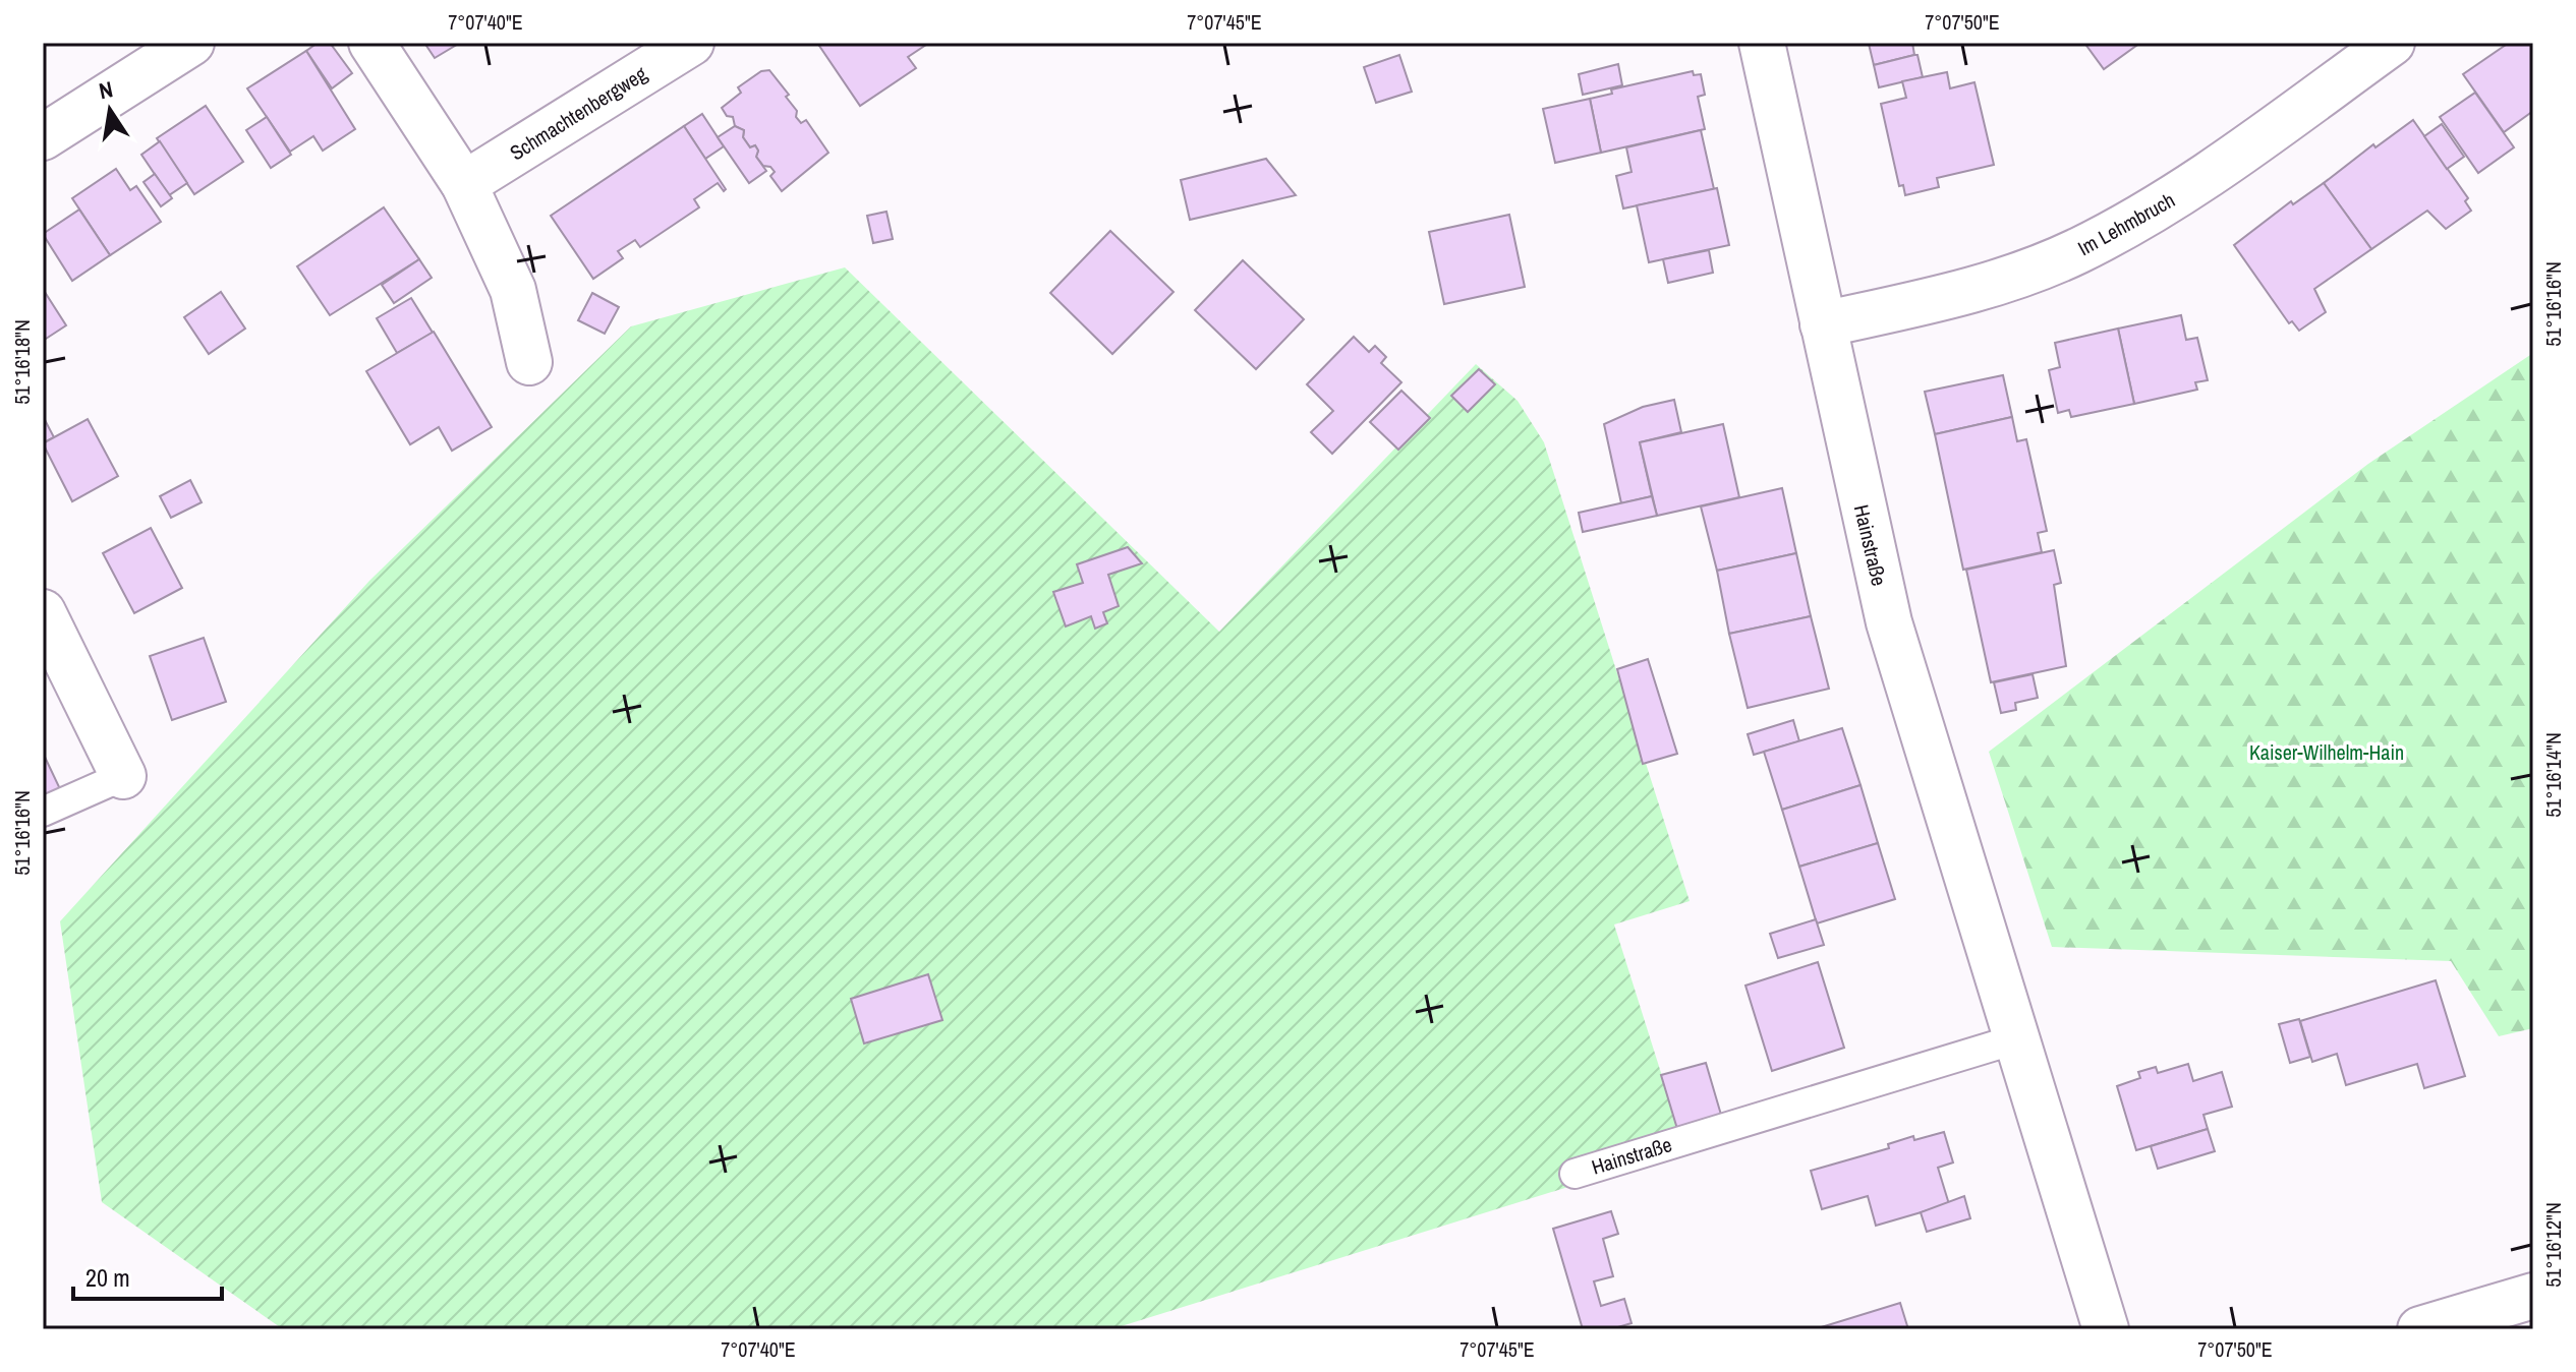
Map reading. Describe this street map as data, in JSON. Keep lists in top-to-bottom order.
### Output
{
  "streets": {
    "street": ["Schmachtenbergweg", "Im Lehmbruch", "Hainstraße"]
  },
  "crossings": [
    ["Im Lehmbruch", "Hainstraße"]
  ],
  "parks": ["Kaiser-Wilhelm-Hain"],
  "scale_bar": "20 m",
  "north": "top",
  "coordinates": [
    "7°07'40\"E",
    "7°07'45\"E",
    "7°07'50\"E",
    "51°16'16\"N",
    "51°16'18\"N",
    "51°16'14\"N",
    "51°16'12\"N"
  ]
}
